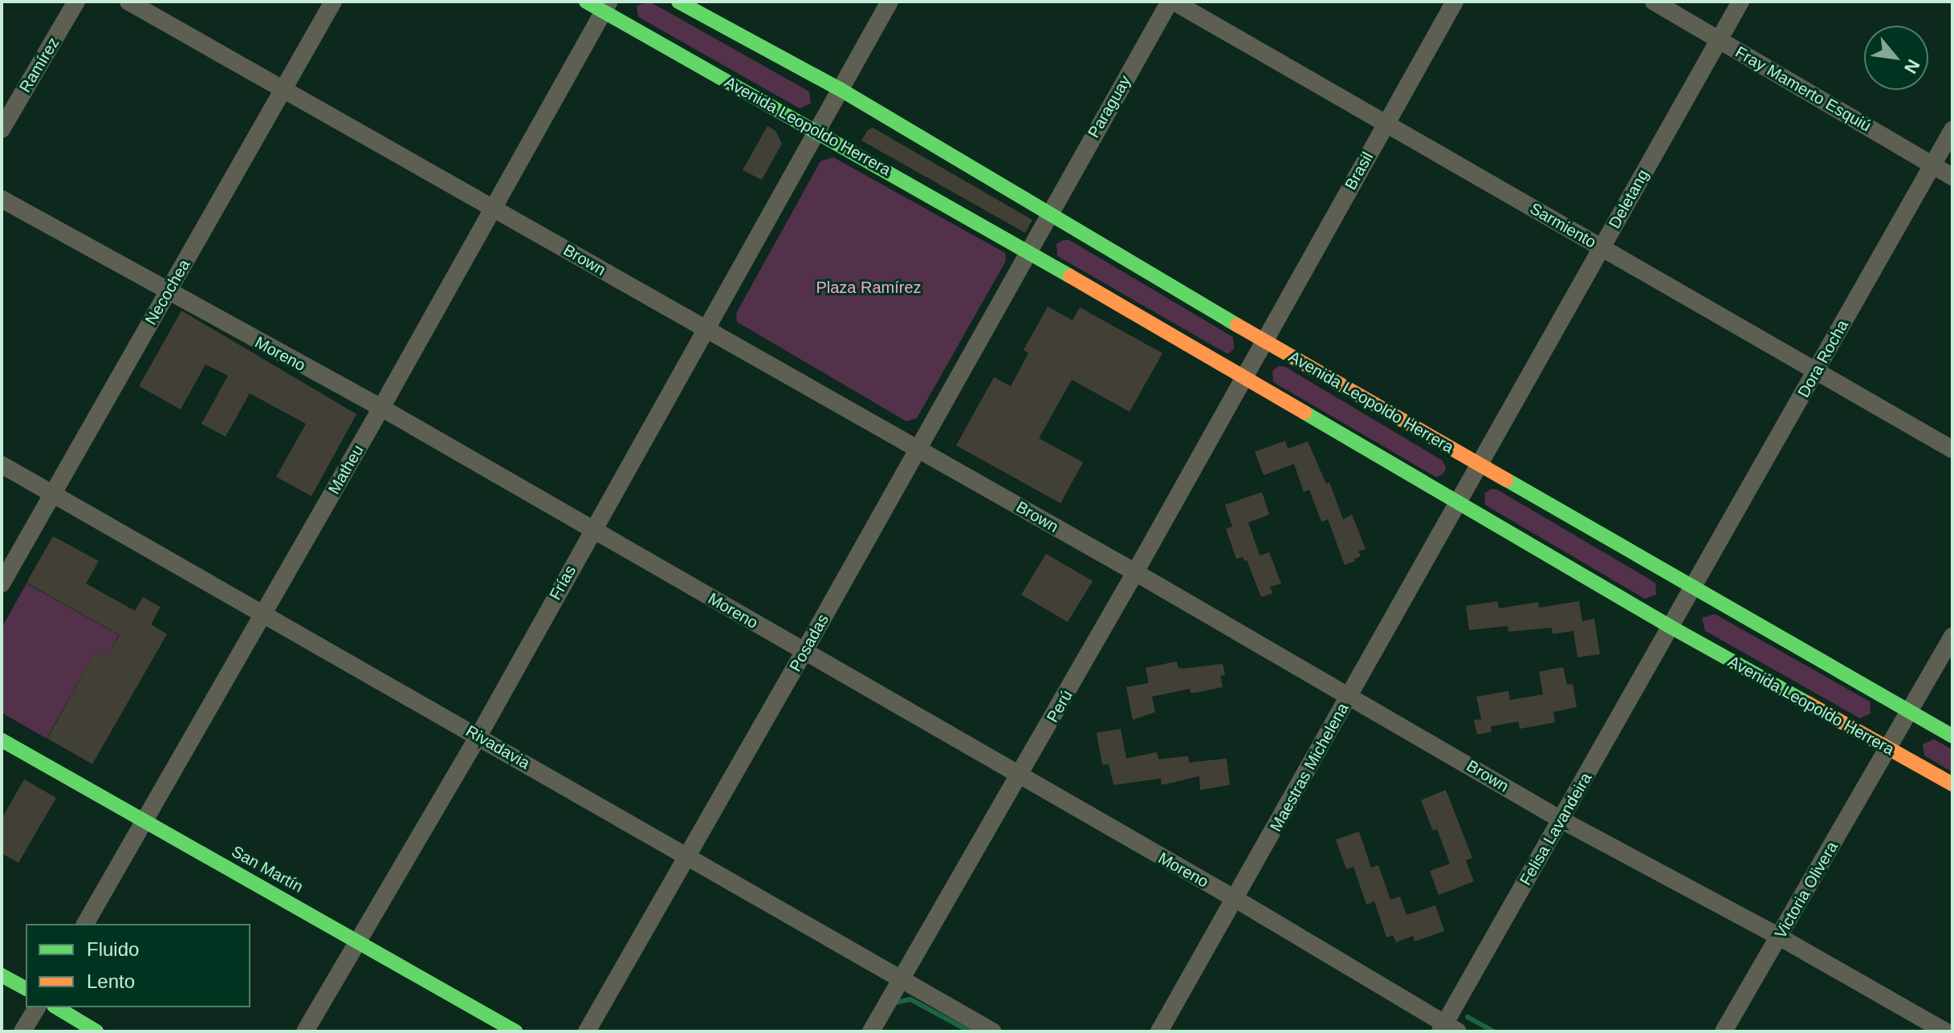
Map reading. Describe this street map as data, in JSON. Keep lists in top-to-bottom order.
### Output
{
  "streets": {
    "street": [
      "Ramírez",
      "Fray Mamerto Esquiú",
      "Paraguay",
      "Avenida Leopoldo Herrera",
      "Brasil",
      "Deletang",
      "Sarmiento",
      "Brown",
      "Necochea",
      "Moreno",
      "Dora Rocha",
      "Matheu",
      "Frías",
      "Posadas",
      "Perú",
      "Rivadavia",
      "Maestras Michelena",
      "Felisa Lavandeira",
      "San Martín",
      "Victoria Olivera"
    ]
  },
  "crossings": [
    ["Fray Mamerto Esquiú", "Deletang"],
    ["Fray Mamerto Esquiú", "Dora Rocha"],
    ["Paraguay", "Avenida Leopoldo Herrera"],
    ["Paraguay", "Sarmiento"],
    ["Avenida Leopoldo Herrera", "Brasil"],
    ["Avenida Leopoldo Herrera", "Deletang"],
    ["Avenida Leopoldo Herrera", "Dora Rocha"],
    ["Avenida Leopoldo Herrera", "Matheu"],
    ["Avenida Leopoldo Herrera", "Frías"],
    ["Avenida Leopoldo Herrera", "Posadas"],
    ["Avenida Leopoldo Herrera", "Perú"],
    ["Avenida Leopoldo Herrera", "Maestras Michelena"],
    ["Avenida Leopoldo Herrera", "Felisa Lavandeira"],
    ["Avenida Leopoldo Herrera", "Victoria Olivera"],
    ["Brasil", "Sarmiento"],
    ["Deletang", "Sarmiento"],
    ["Sarmiento", "Dora Rocha"],
    ["Brown", "Necochea"],
    ["Brown", "Matheu"],
    ["Brown", "Frías"],
    ["Brown", "Posadas"],
    ["Brown", "Perú"],
    ["Brown", "Maestras Michelena"],
    ["Brown", "Felisa Lavandeira"],
    ["Brown", "Victoria Olivera"],
    ["Necochea", "Moreno"],
    ["Necochea", "Rivadavia"],
    ["Moreno", "Matheu"],
    ["Moreno", "Frías"],
    ["Moreno", "Posadas"],
    ["Moreno", "Perú"],
    ["Moreno", "Maestras Michelena"],
    ["Moreno", "Felisa Lavandeira"],
    ["Matheu", "Rivadavia"],
    ["Matheu", "San Martín"],
    ["Frías", "Rivadavia"],
    ["Frías", "San Martín"],
    ["Posadas", "Rivadavia"],
    ["Perú", "Rivadavia"]
  ],
  "parks": ["Plaza Ramírez"],
  "legend": ["Fluido", "Lento"],
  "north": "bottom right"
}
